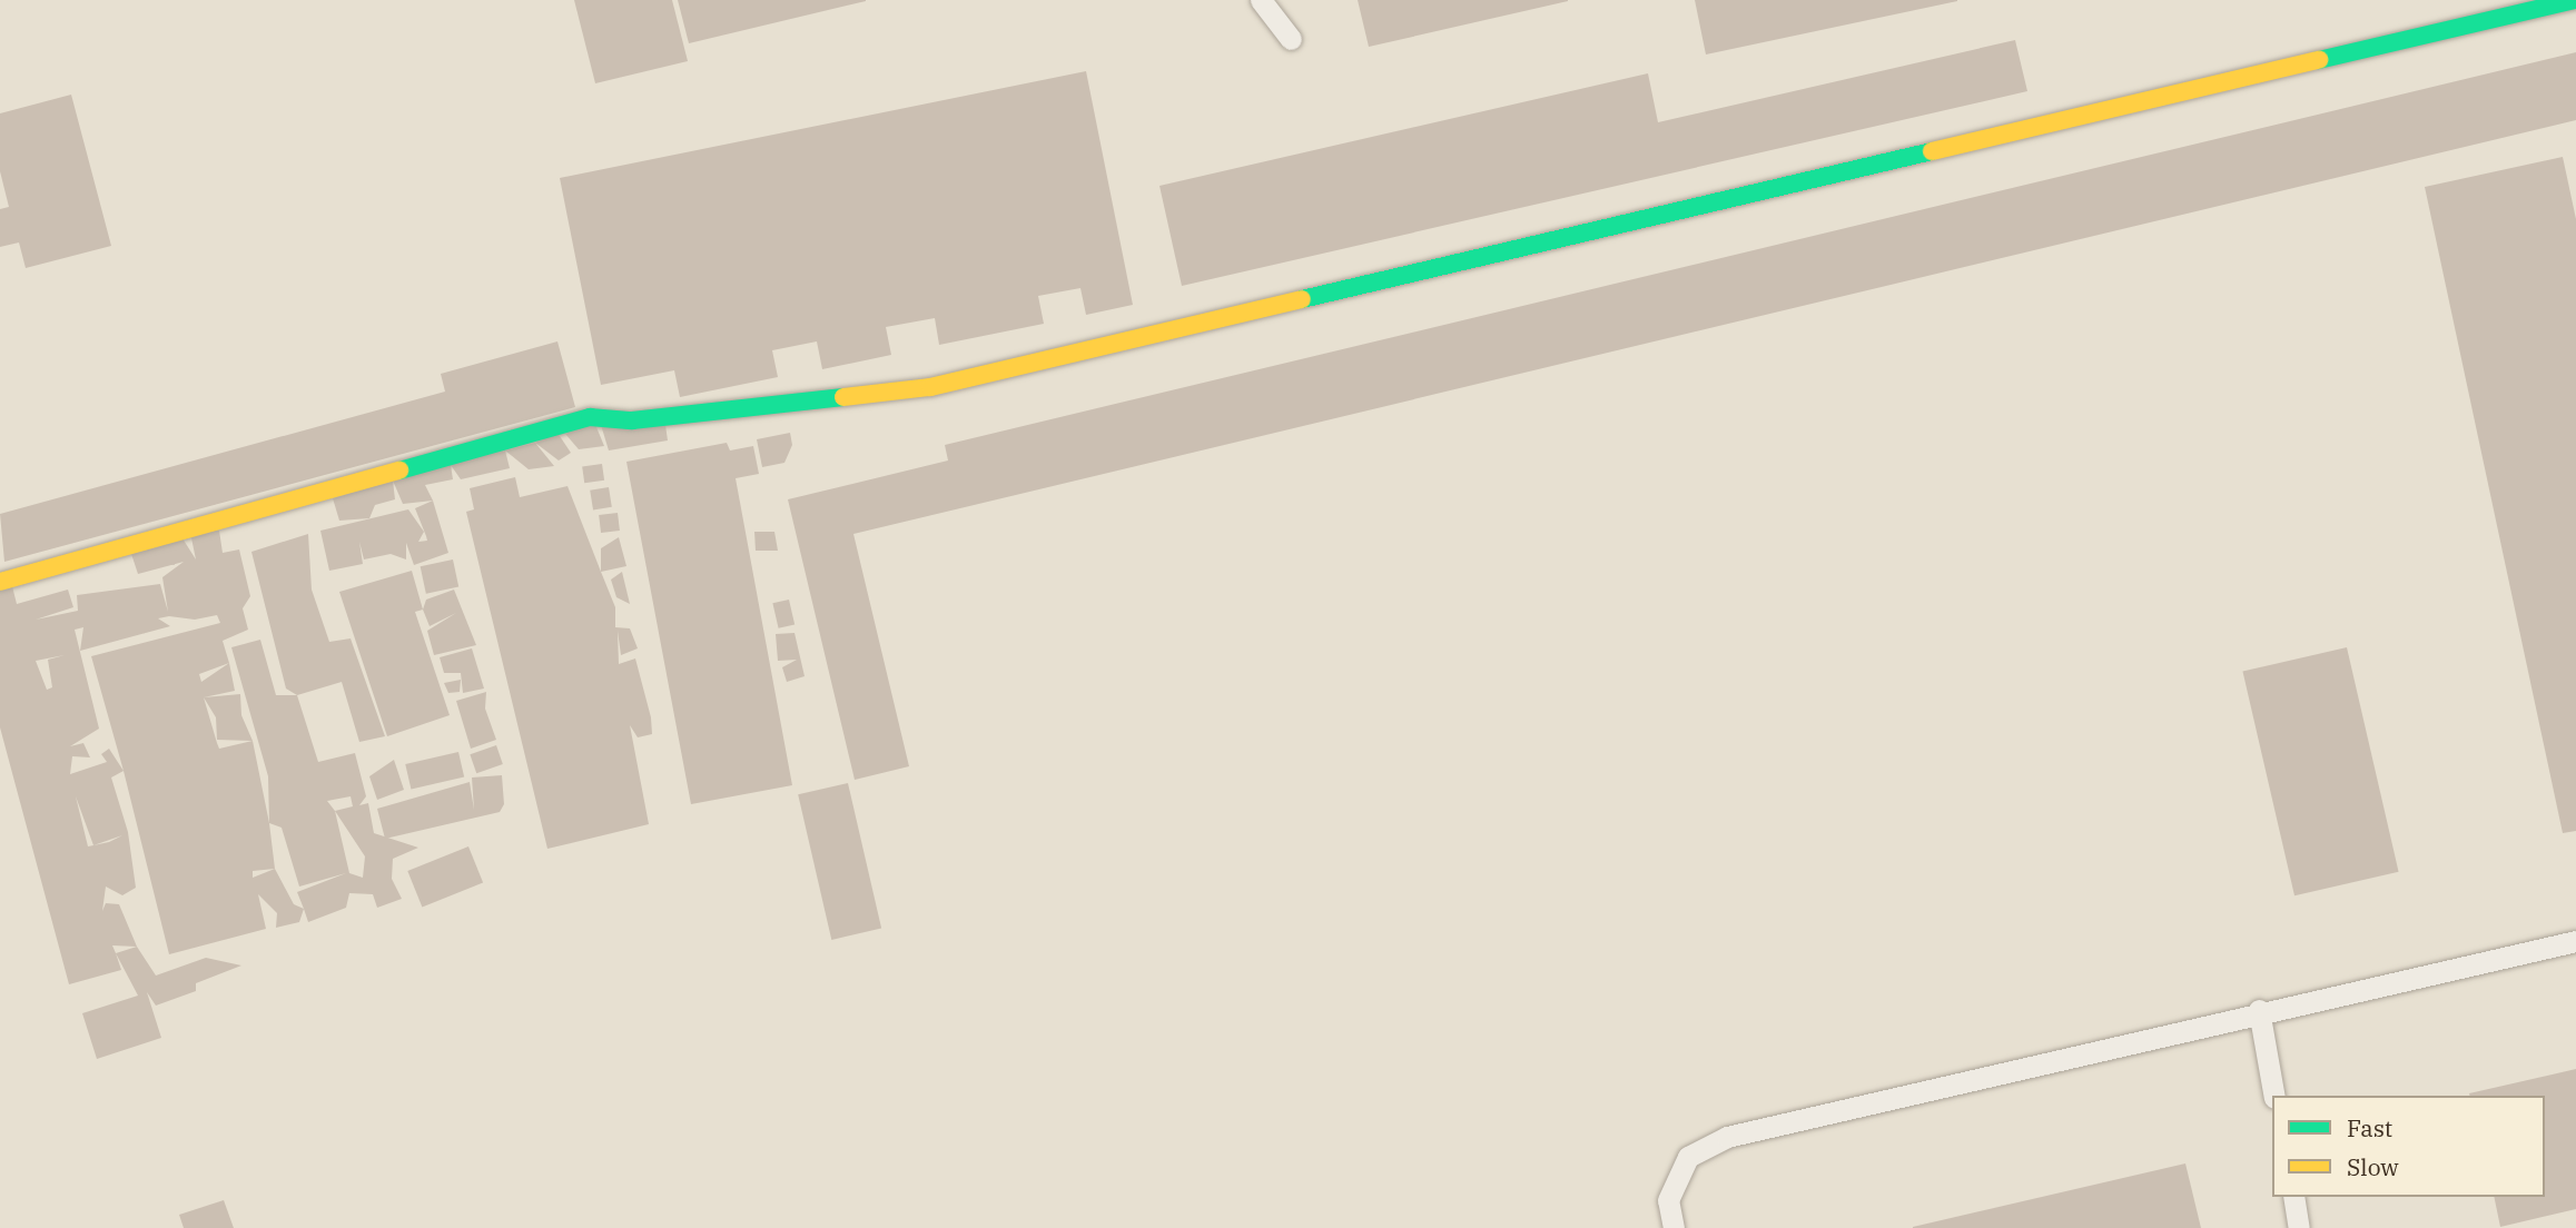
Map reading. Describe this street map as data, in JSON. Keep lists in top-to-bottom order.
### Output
{
  "legend": ["Fast", "Slow"]
}
